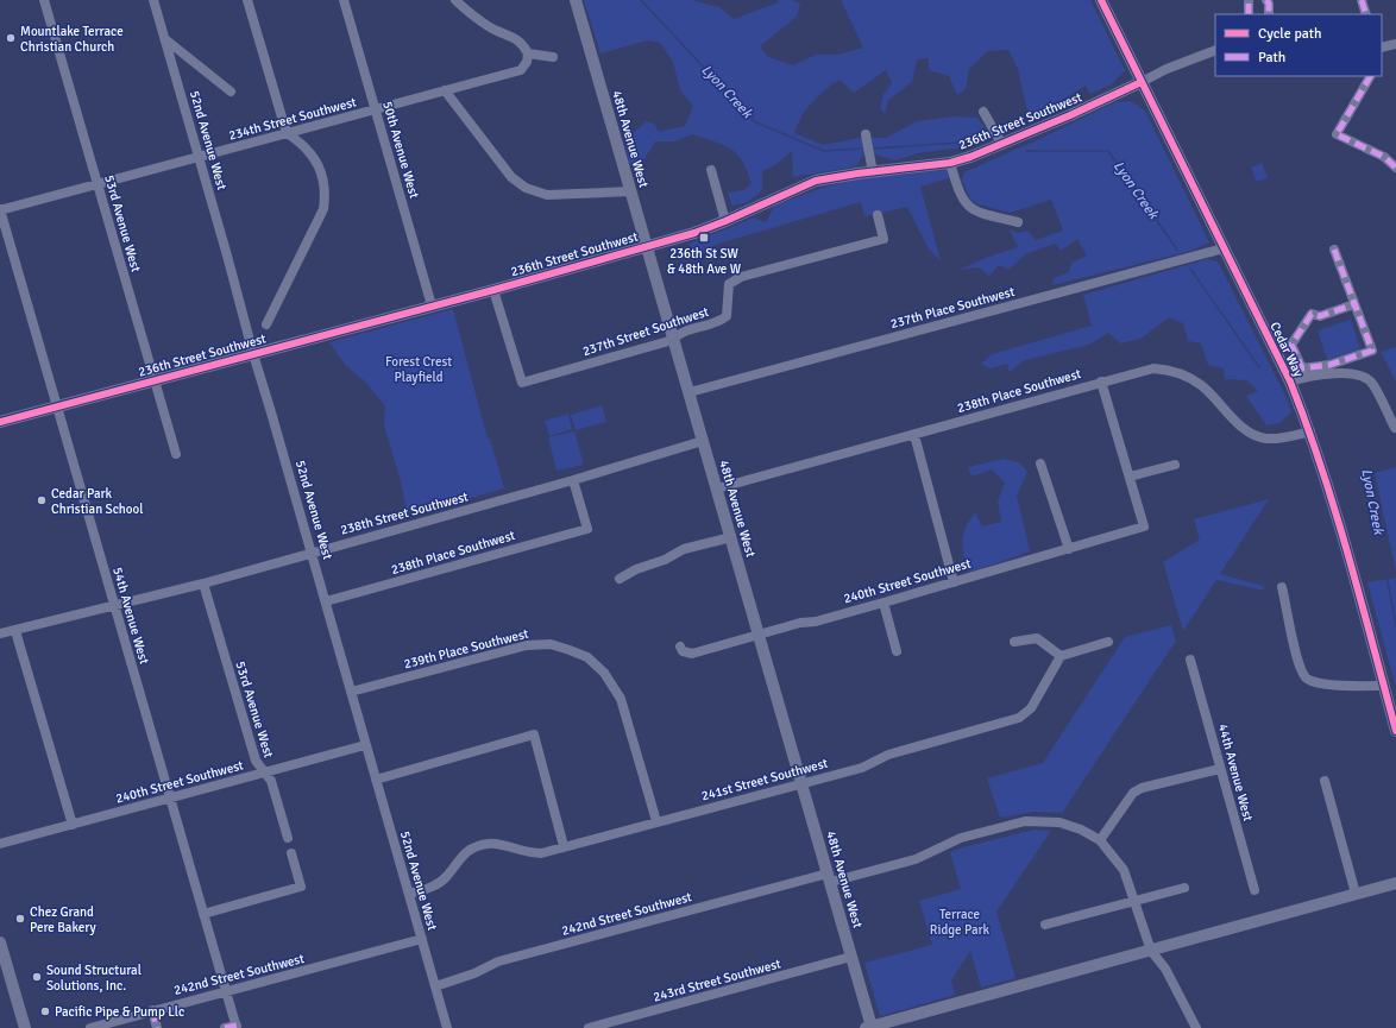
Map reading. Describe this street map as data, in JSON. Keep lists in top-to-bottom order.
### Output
{
  "streets": {
    "main road": ["236th Street Southwest", "48th Avenue West", "Cedar Way"],
    "street": [
      "234th Street Southwest",
      "52nd Avenue West",
      "50th Avenue West",
      "53rd Avenue West",
      "237th Place Southwest",
      "237th Street Southwest",
      "238th Place Southwest",
      "238th Street Southwest",
      "240th Street Southwest",
      "54th Avenue West",
      "239th Place Southwest",
      "44th Avenue West",
      "241st Street Southwest",
      "242nd Street Southwest",
      "243rd Street Southwest"
    ]
  },
  "crossings": [
    ["234th Street Southwest", "52nd Avenue West"],
    ["234th Street Southwest", "50th Avenue West"],
    ["234th Street Southwest", "53rd Avenue West"],
    ["234th Street Southwest", "54th Avenue West"],
    ["236th Street Southwest", "48th Avenue West"],
    ["236th Street Southwest", "52nd Avenue West"],
    ["236th Street Southwest", "50th Avenue West"],
    ["236th Street Southwest", "53rd Avenue West"],
    ["236th Street Southwest", "237th Street Southwest"],
    ["236th Street Southwest", "Cedar Way"],
    ["236th Street Southwest", "54th Avenue West"],
    ["48th Avenue West", "237th Place Southwest"],
    ["48th Avenue West", "237th Street Southwest"],
    ["48th Avenue West", "238th Place Southwest"],
    ["48th Avenue West", "238th Street Southwest"],
    ["48th Avenue West", "240th Street Southwest"],
    ["48th Avenue West", "241st Street Southwest"],
    ["48th Avenue West", "242nd Street Southwest"],
    ["48th Avenue West", "243rd Street Southwest"],
    ["52nd Avenue West", "238th Place Southwest"],
    ["52nd Avenue West", "238th Street Southwest"],
    ["52nd Avenue West", "240th Street Southwest"],
    ["52nd Avenue West", "239th Place Southwest"],
    ["52nd Avenue West", "241st Street Southwest"],
    ["52nd Avenue West", "242nd Street Southwest"],
    ["53rd Avenue West", "238th Street Southwest"],
    ["53rd Avenue West", "240th Street Southwest"],
    ["237th Place Southwest", "Cedar Way"],
    ["Cedar Way", "238th Place Southwest"],
    ["238th Place Southwest", "238th Street Southwest"],
    ["238th Street Southwest", "54th Avenue West"],
    ["240th Street Southwest", "54th Avenue West"],
    ["54th Avenue West", "242nd Street Southwest"],
    ["239th Place Southwest", "241st Street Southwest"]
  ],
  "water": ["Lyon Creek"],
  "parks": ["Forest Crest Playfield", "Terrace Ridge Park"],
  "places": {
    "other": [
      "Mountlake Terrace Christian Church",
      "Cedar Park Christian School",
      "Chez Grand Pere Bakery",
      "Sound Structural Solutions, Inc.",
      "Pacific Pipe & Pump Llc"
    ],
    "transit": ["236th St SW & 48th Ave W"]
  },
  "legend": ["Cycle path", "Path"]
}
